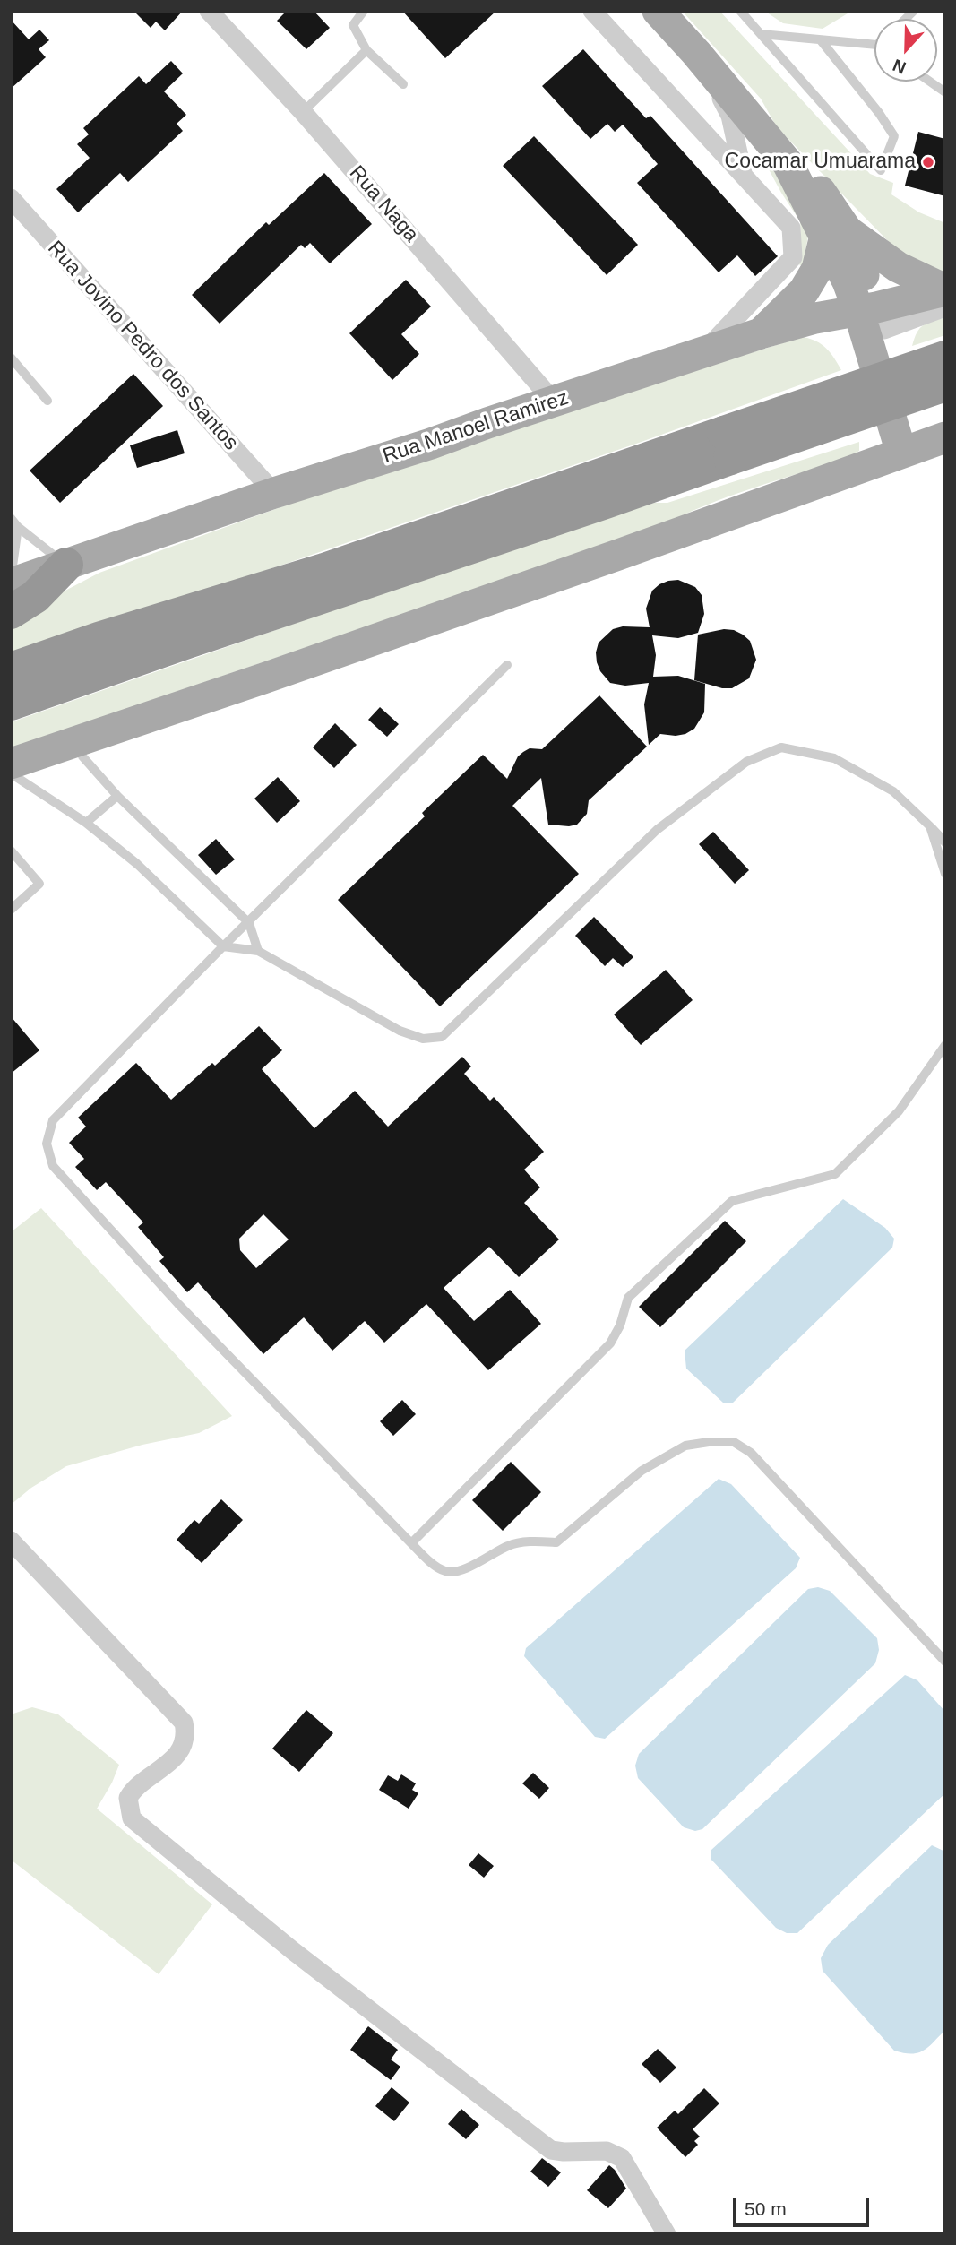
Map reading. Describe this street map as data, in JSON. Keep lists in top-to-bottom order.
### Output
{
  "streets": {
    "main road": ["Rua Manoel Ramirez"],
    "street": ["Rua Naga", "Rua Jovino Pedro dos Santos"]
  },
  "crossings": [
    ["Rua Naga", "Rua Manoel Ramirez"],
    ["Rua Jovino Pedro dos Santos", "Rua Manoel Ramirez"]
  ],
  "places": ["Cocamar Umuarama"],
  "scale_bar": "50 m",
  "north": "bottom"
}
